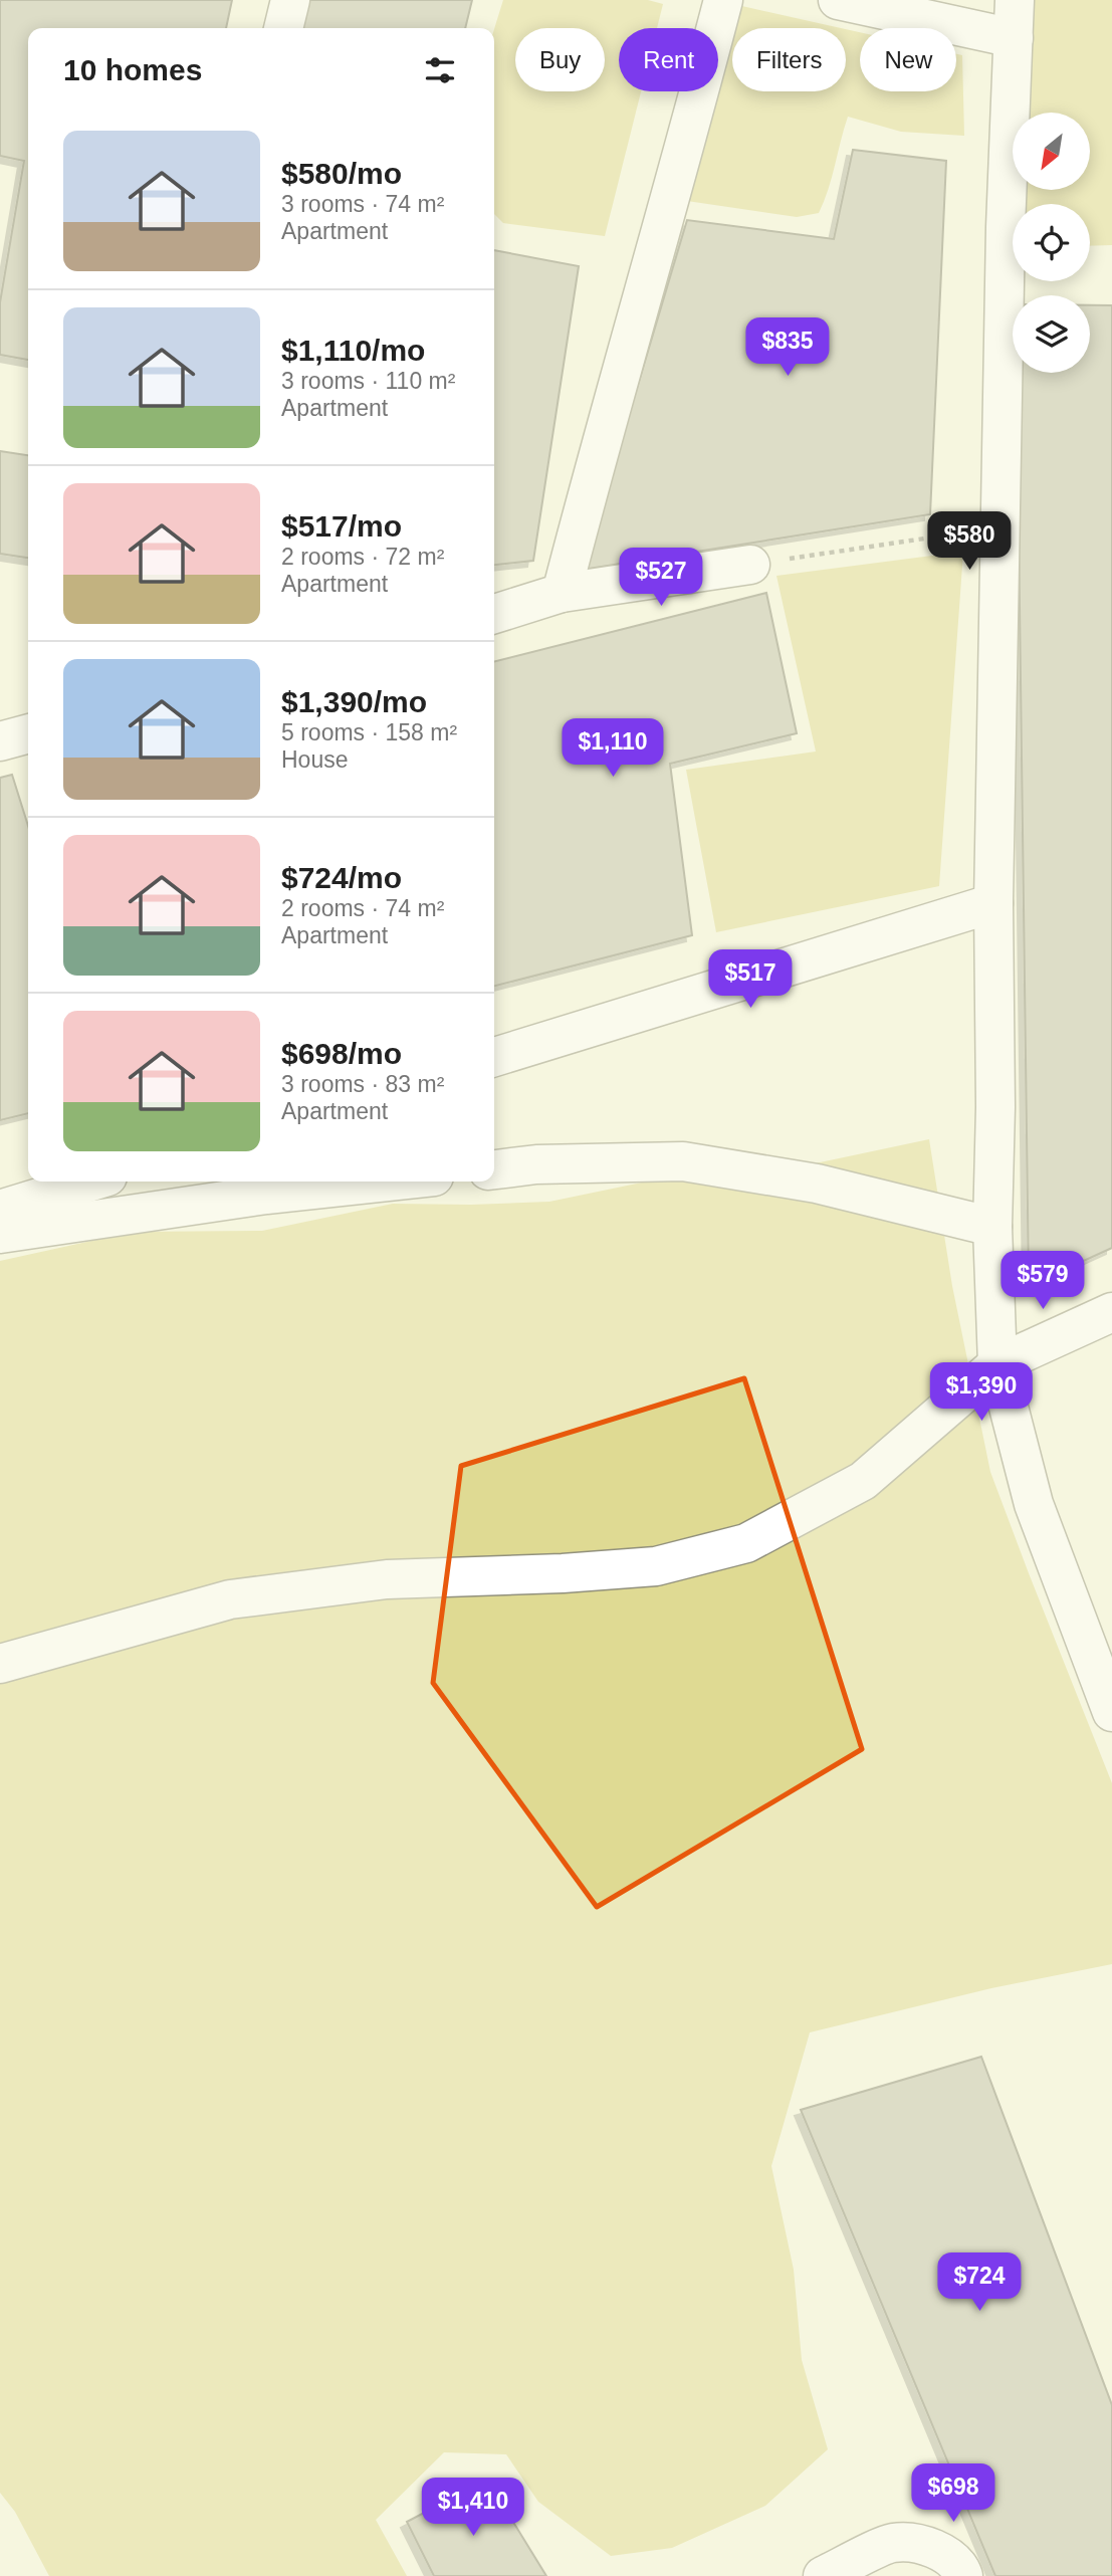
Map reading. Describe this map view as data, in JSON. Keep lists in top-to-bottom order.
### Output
{
  "north": "bottom left",
  "page": {
    "chip": [
      "Buy",
      "Rent",
      "Filters",
      "New"
    ],
    "heading": "10 homes",
    "list": [
      {
        "name": "$580/mo",
        "note": "3 rooms · 74 m² · Apartment"
      },
      {
        "name": "$1,110/mo",
        "note": "3 rooms · 110 m² · Apartment"
      },
      {
        "name": "$517/mo",
        "note": "2 rooms · 72 m² · Apartment"
      },
      {
        "name": "$1,390/mo",
        "note": "5 rooms · 158 m² · House"
      },
      {
        "name": "$724/mo",
        "note": "2 rooms · 74 m² · Apartment"
      },
      {
        "name": "$698/mo",
        "note": "3 rooms · 83 m² · Apartment"
      }
    ],
    "price": [
      "$835",
      "$580",
      "$527",
      "$1,110",
      "$517",
      "$579",
      "$1,390",
      "$724",
      "$698",
      "$1,410"
    ]
  }
}
